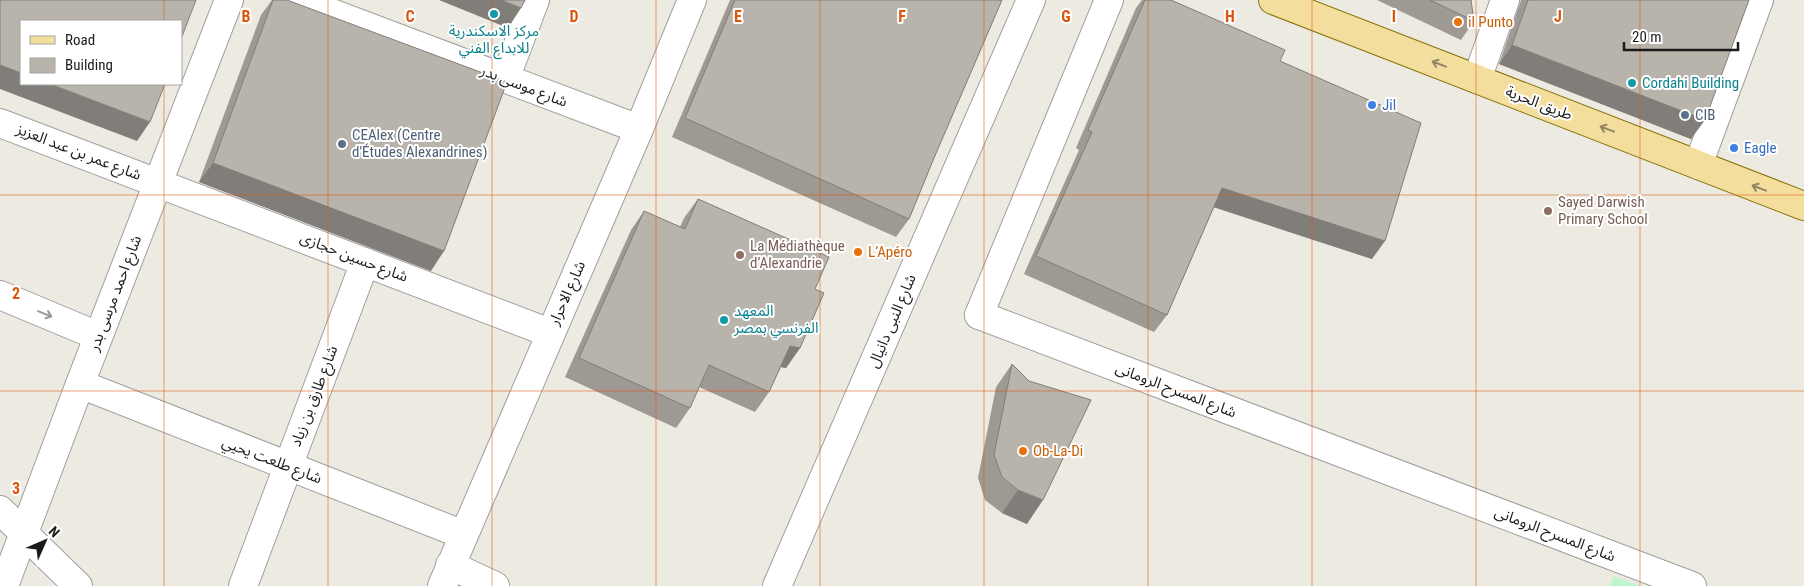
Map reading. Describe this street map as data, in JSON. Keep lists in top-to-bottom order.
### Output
{
  "streets": {
    "main road": ["طريق الحرية"],
    "street": [
      "شارع موسى بدر",
      "شارع عمر بن عبد العزيز",
      "شارع حسين حجازى",
      "شارع احمد مرسى بدر",
      "شارع الاحرار",
      "شارع النبى دانيال",
      "شارع المسرح الرومانى",
      "شارع طارق بن زياد",
      "شارع طلعت يحيي"
    ]
  },
  "crossings": [
    ["شارع موسى بدر", "شارع الاحرار"],
    ["شارع عمر بن عبد العزيز", "شارع حسين حجازى"],
    ["شارع عمر بن عبد العزيز", "شارع احمد مرسى بدر"],
    ["شارع حسين حجازى", "شارع احمد مرسى بدر"],
    ["شارع حسين حجازى", "شارع الاحرار"],
    ["شارع حسين حجازى", "شارع طارق بن زياد"],
    ["شارع احمد مرسى بدر", "شارع طلعت يحيي"],
    ["شارع الاحرار", "شارع طلعت يحيي"],
    ["شارع طارق بن زياد", "شارع طلعت يحيي"]
  ],
  "one_way": ["طريق الحرية"],
  "places": [
    "مركز الاسكندرية للابداع الفني",
    "il Punto",
    "Cordahi Building",
    "Jil",
    "CIB",
    "CEAlex (Centre d'Études Alexandrines)",
    "Eagle",
    "Sayed Darwish Primary School",
    "L’Apéro",
    "La Médiathèque d’Alexandrie",
    "المعهد الفرنسي بمصر",
    "Ob-La-Di"
  ],
  "legend": ["Road", "Building"],
  "scale_bar": "20 m",
  "north": "top right",
  "grid": {
    "columns": [
      "B",
      "C",
      "D",
      "E",
      "F",
      "G",
      "H",
      "I",
      "J"
    ],
    "rows": ["2", "3"]
  }
}
